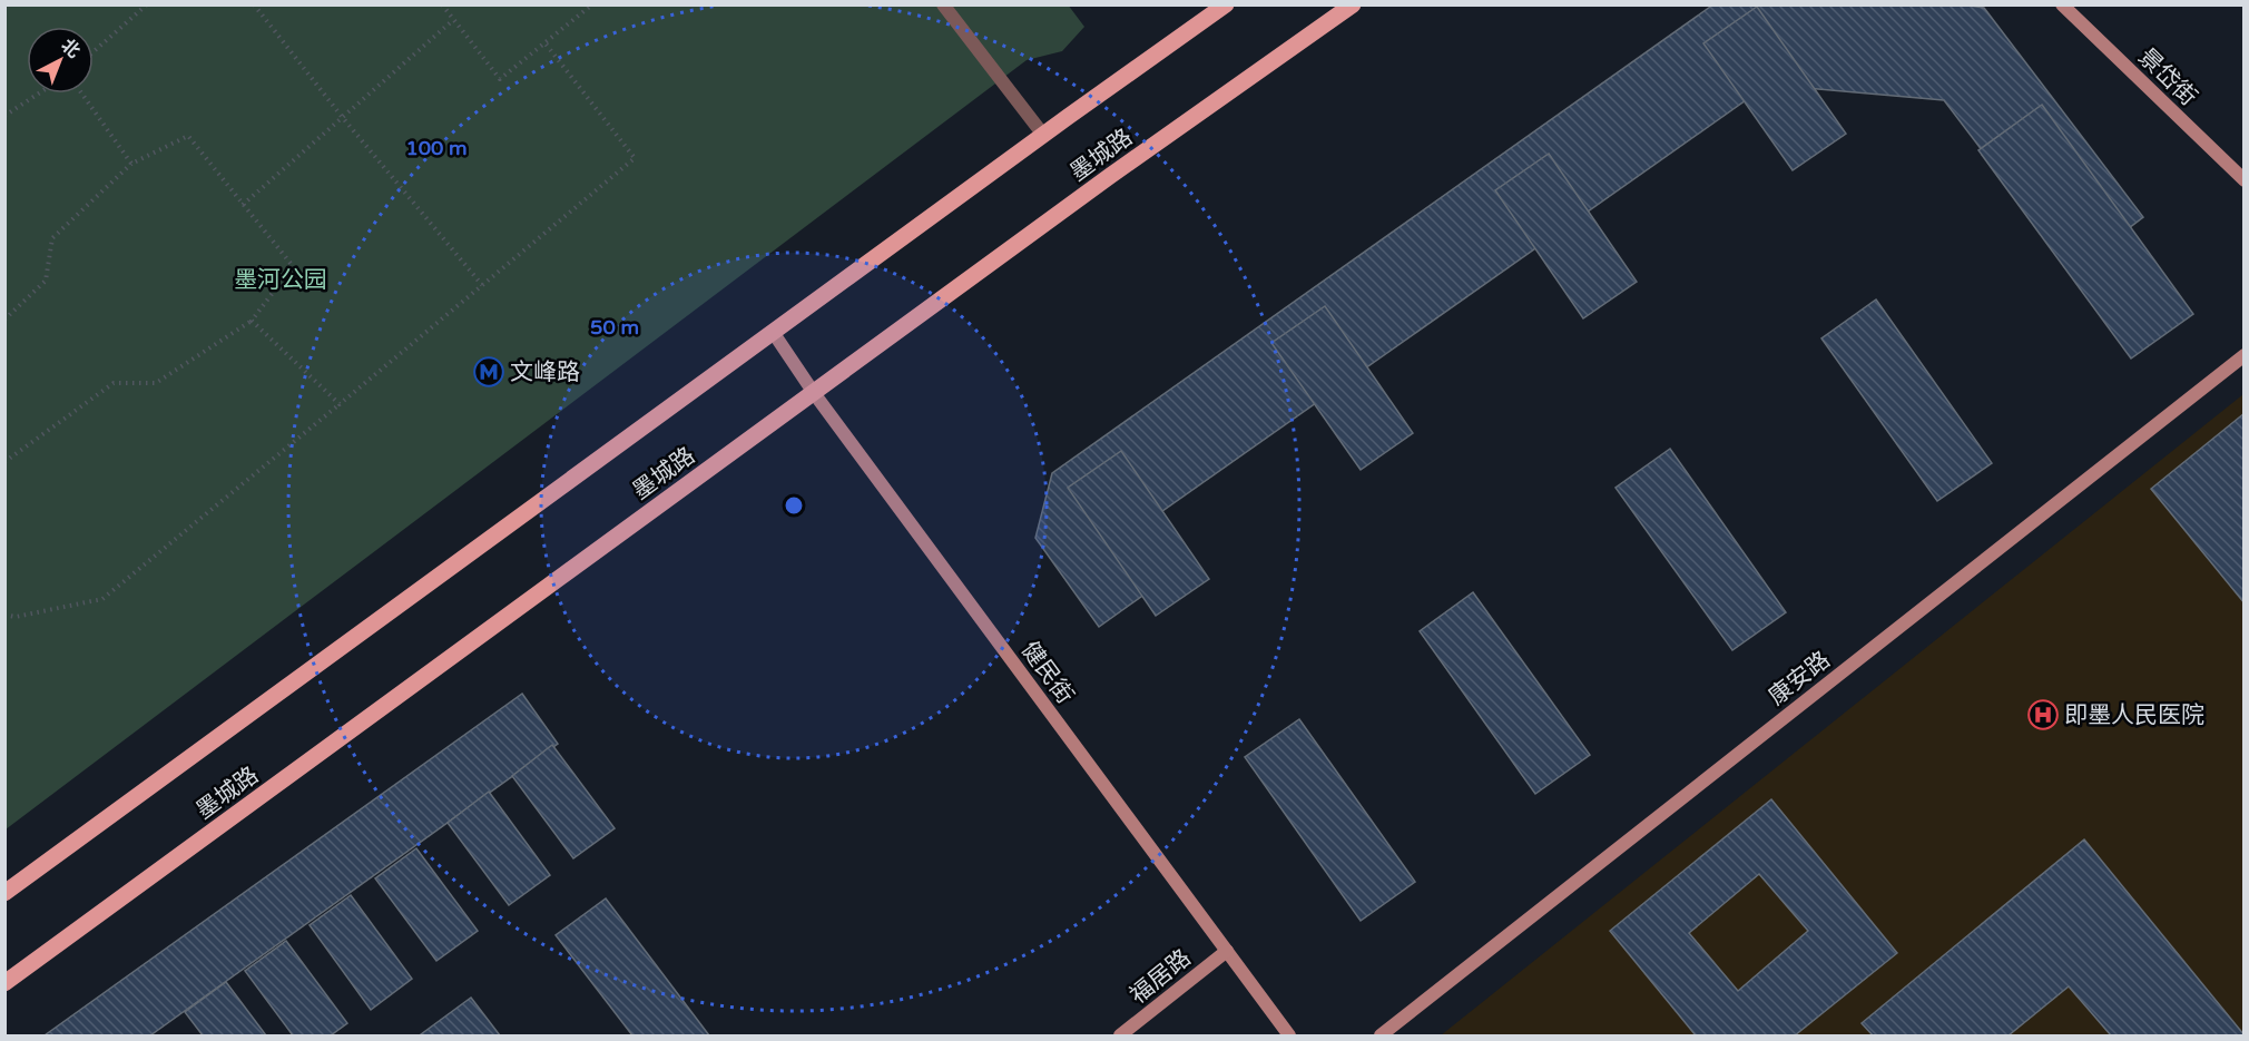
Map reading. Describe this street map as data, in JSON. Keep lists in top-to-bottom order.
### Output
{
  "streets": {
    "main road": ["墨城路"],
    "street": [
      "景岱街",
      "健民街",
      "康安路",
      "福居路"
    ]
  },
  "crossings": [
    ["墨城路", "健民街"],
    ["健民街", "福居路"]
  ],
  "parks": ["墨河公园"],
  "places": {
    "metro station": ["文峰路"],
    "hospital": ["即墨人民医院"]
  },
  "north": "top right",
  "rings": ["100 m", "50 m"]
}
